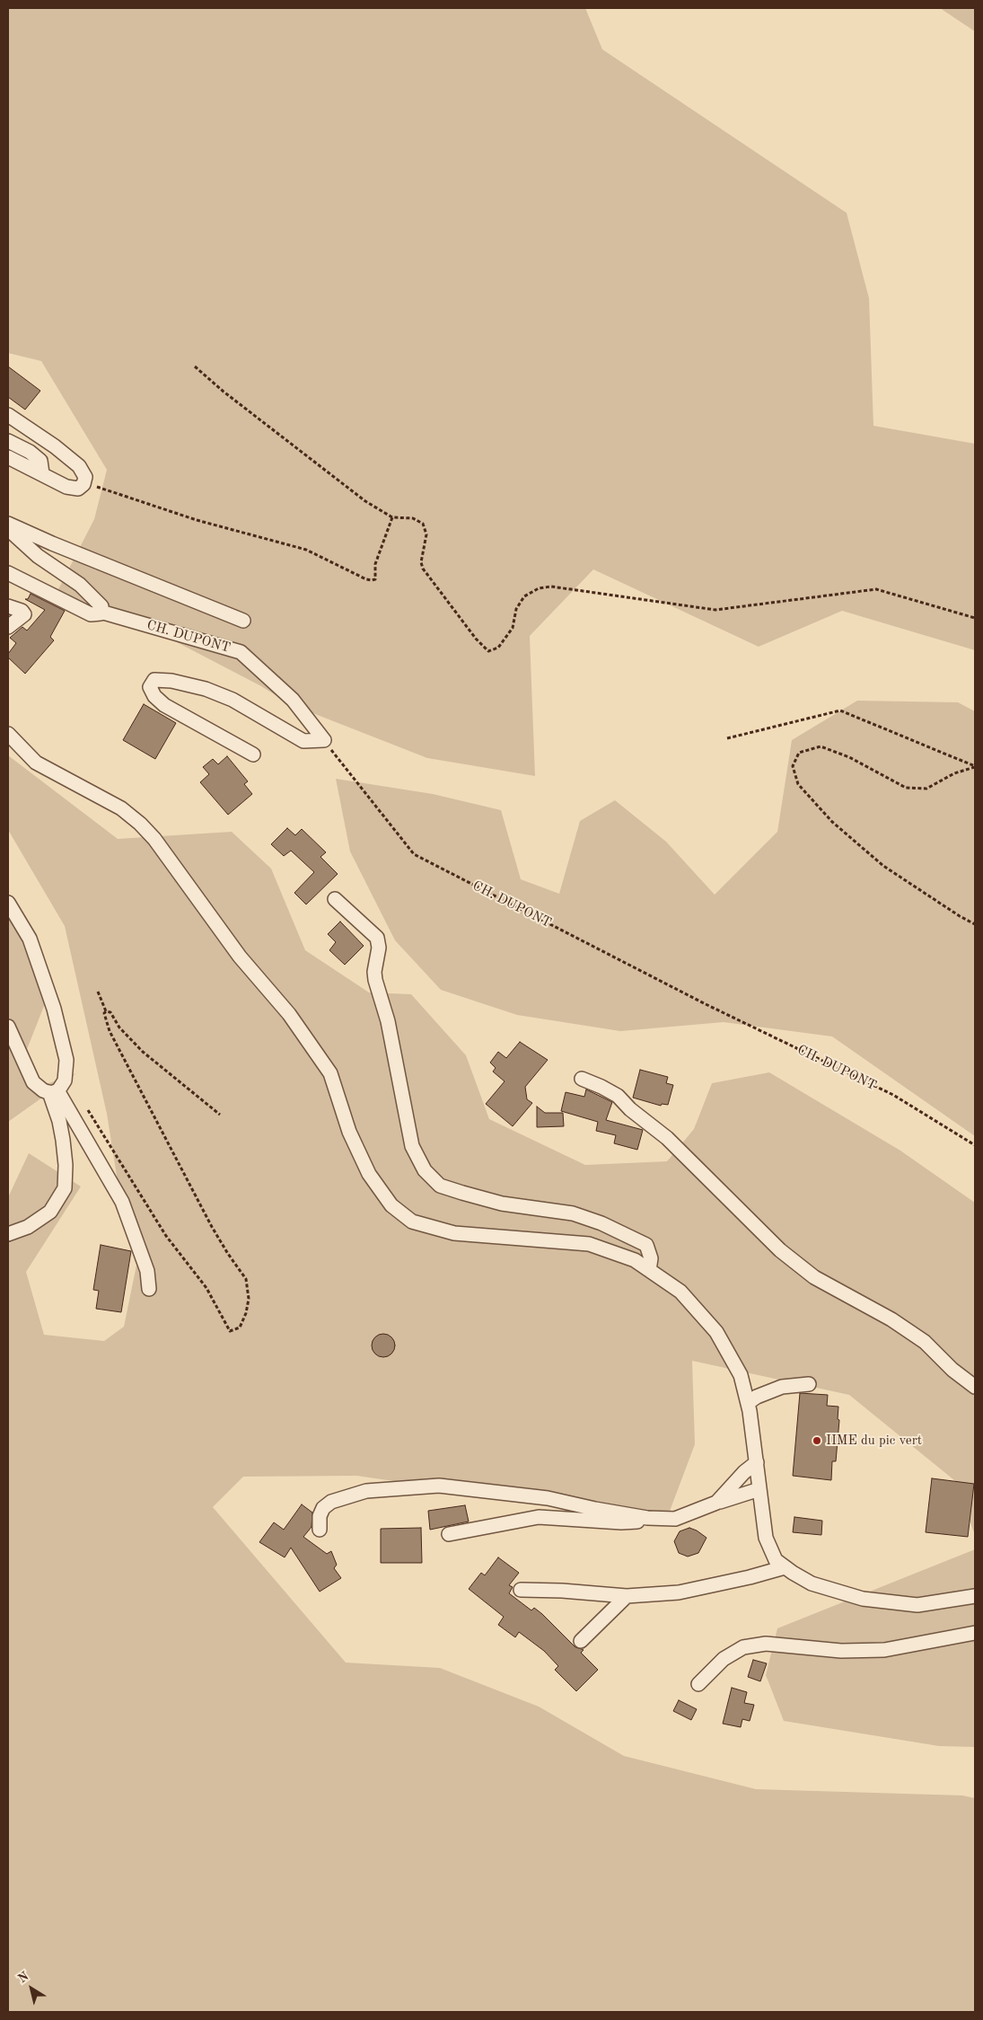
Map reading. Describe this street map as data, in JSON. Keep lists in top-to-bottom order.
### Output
{
  "streets": {
    "street": ["CH. DUPONT"]
  },
  "places": ["IIME du pic vert"],
  "north": "top left"
}
